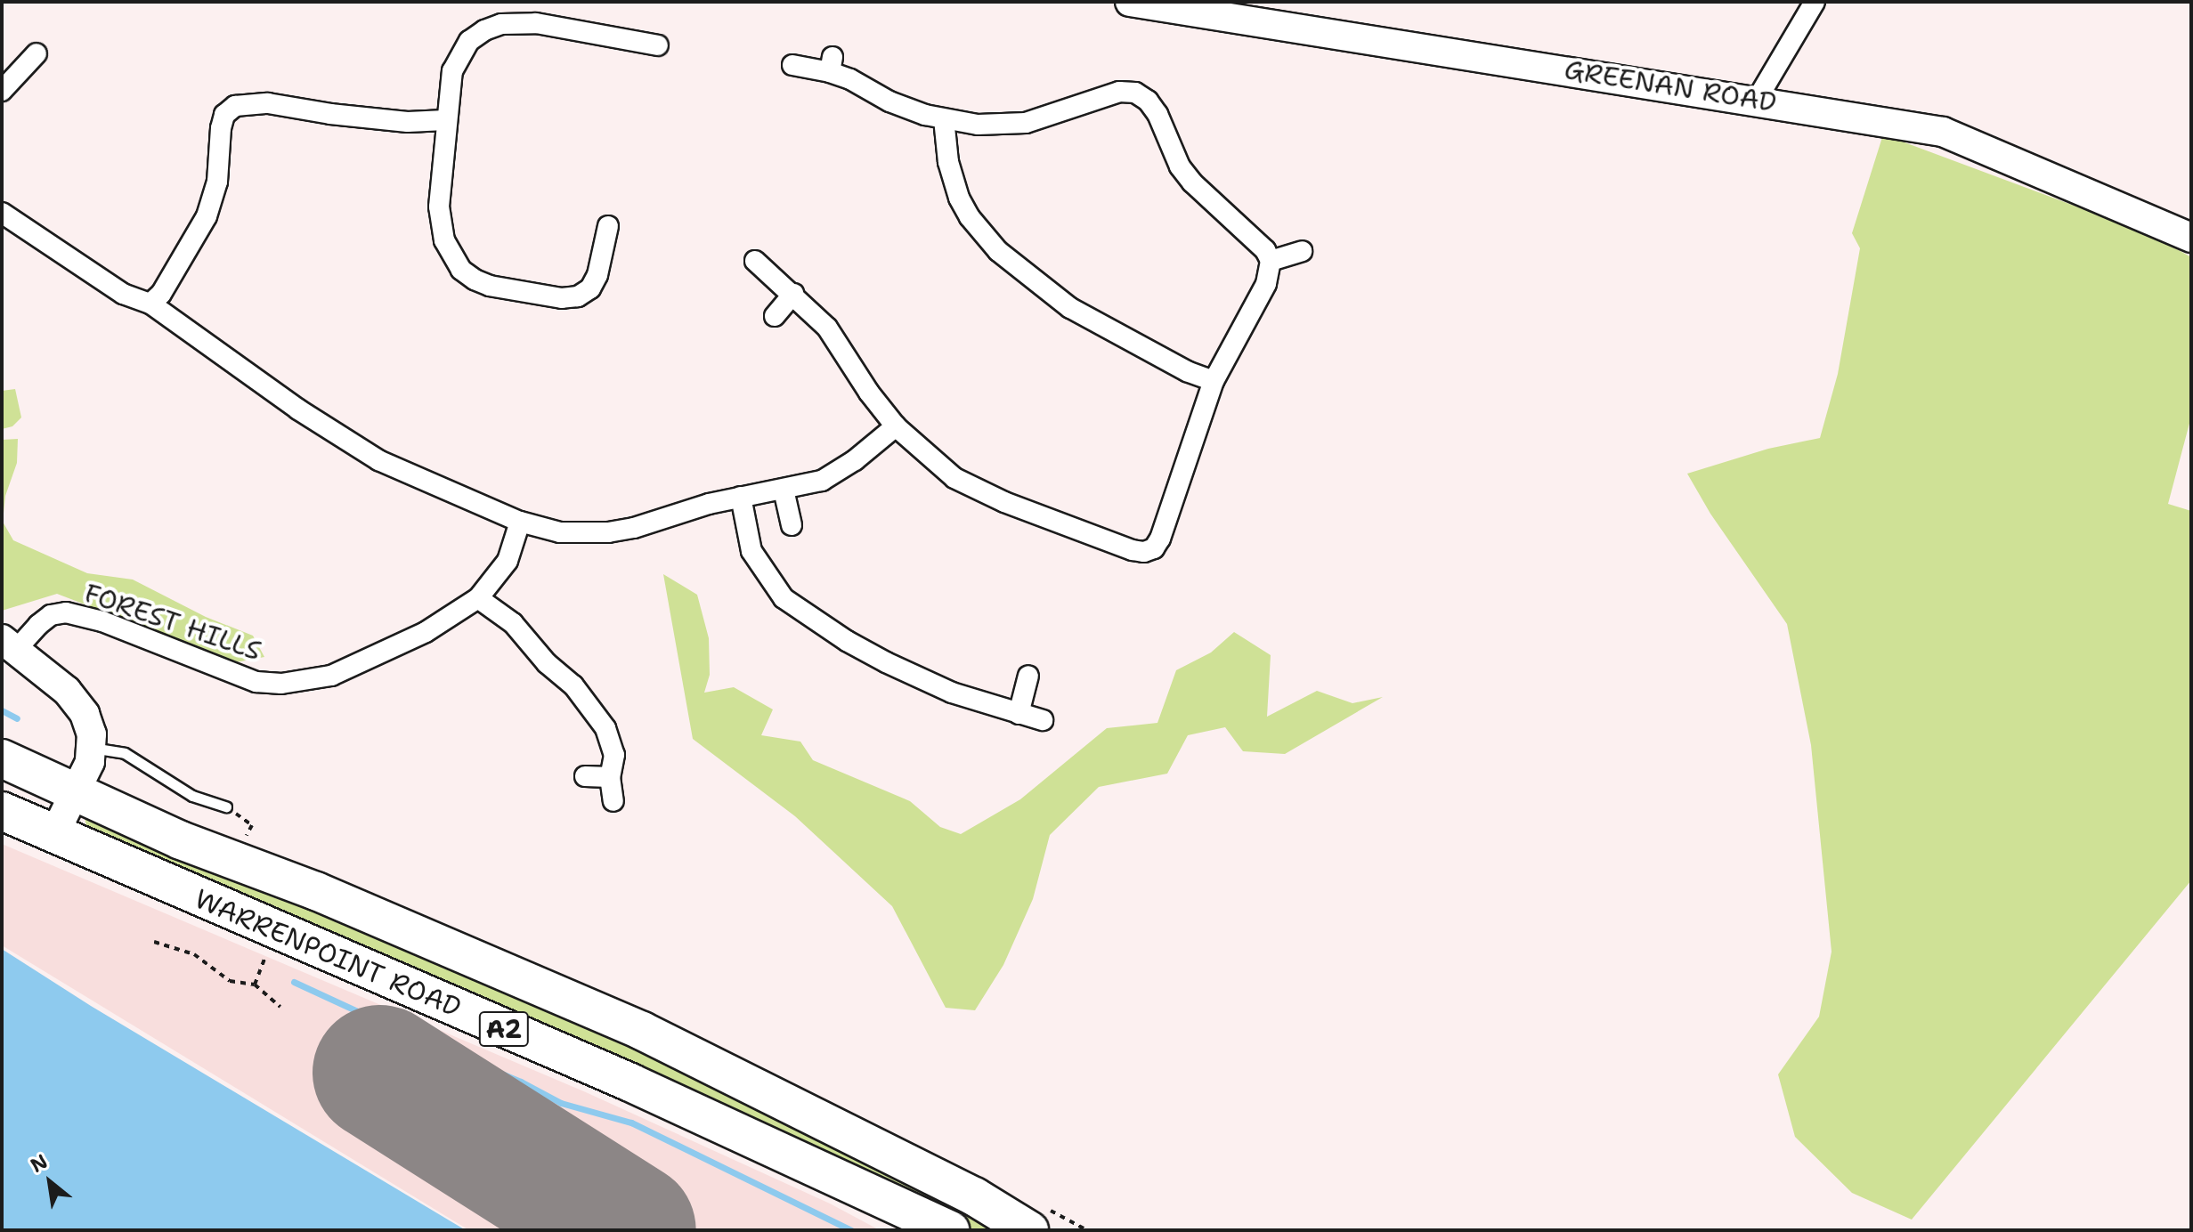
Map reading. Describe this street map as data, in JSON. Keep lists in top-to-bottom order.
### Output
{
  "streets": {
    "highway": ["WARRENPOINT ROAD", "A2"],
    "street": ["GREENAN ROAD", "FOREST HILLS"]
  },
  "crossings": [
    ["WARRENPOINT ROAD", "A2"]
  ],
  "north": "top left"
}
